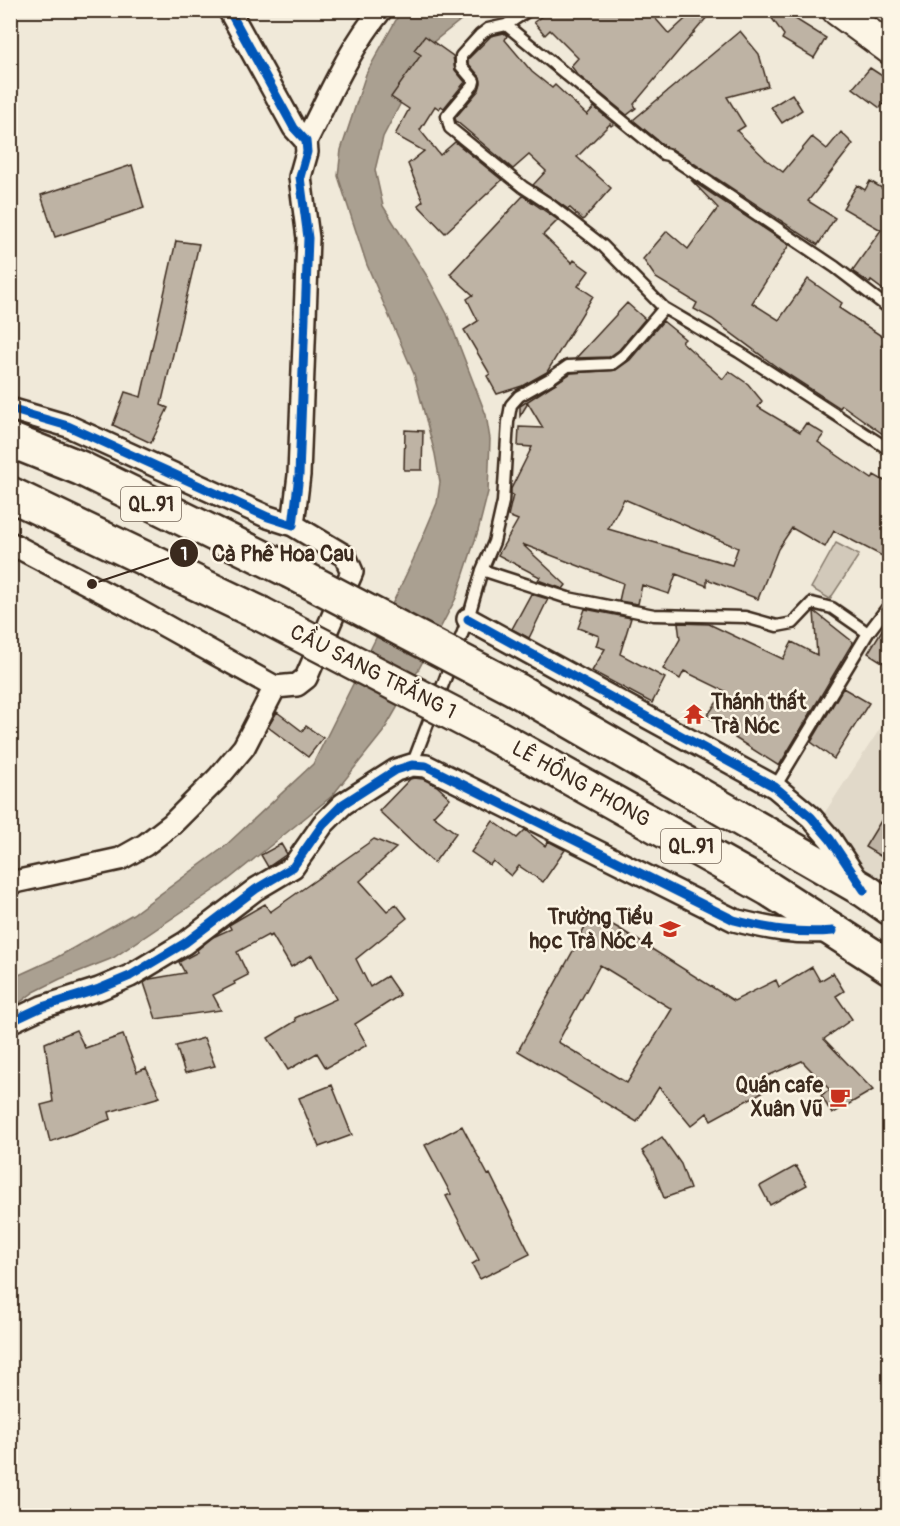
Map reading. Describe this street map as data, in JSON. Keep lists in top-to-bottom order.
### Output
{
  "streets": {
    "highway": ["QL.91", "CẦU SANG TRẮNG 1", "LÊ HỒNG PHONG"]
  },
  "crossings": [
    ["CẦU SANG TRẮNG 1", "LÊ HỒNG PHONG"]
  ],
  "places": {
    "other": ["Cà Phê Hoa Cau"],
    "temple": ["Thánh thất Trà Nóc"],
    "school or university": ["Trường Tiểu học Trà Nóc 4"],
    "cafe": ["Quán cafe Xuân Vũ"]
  }
}
